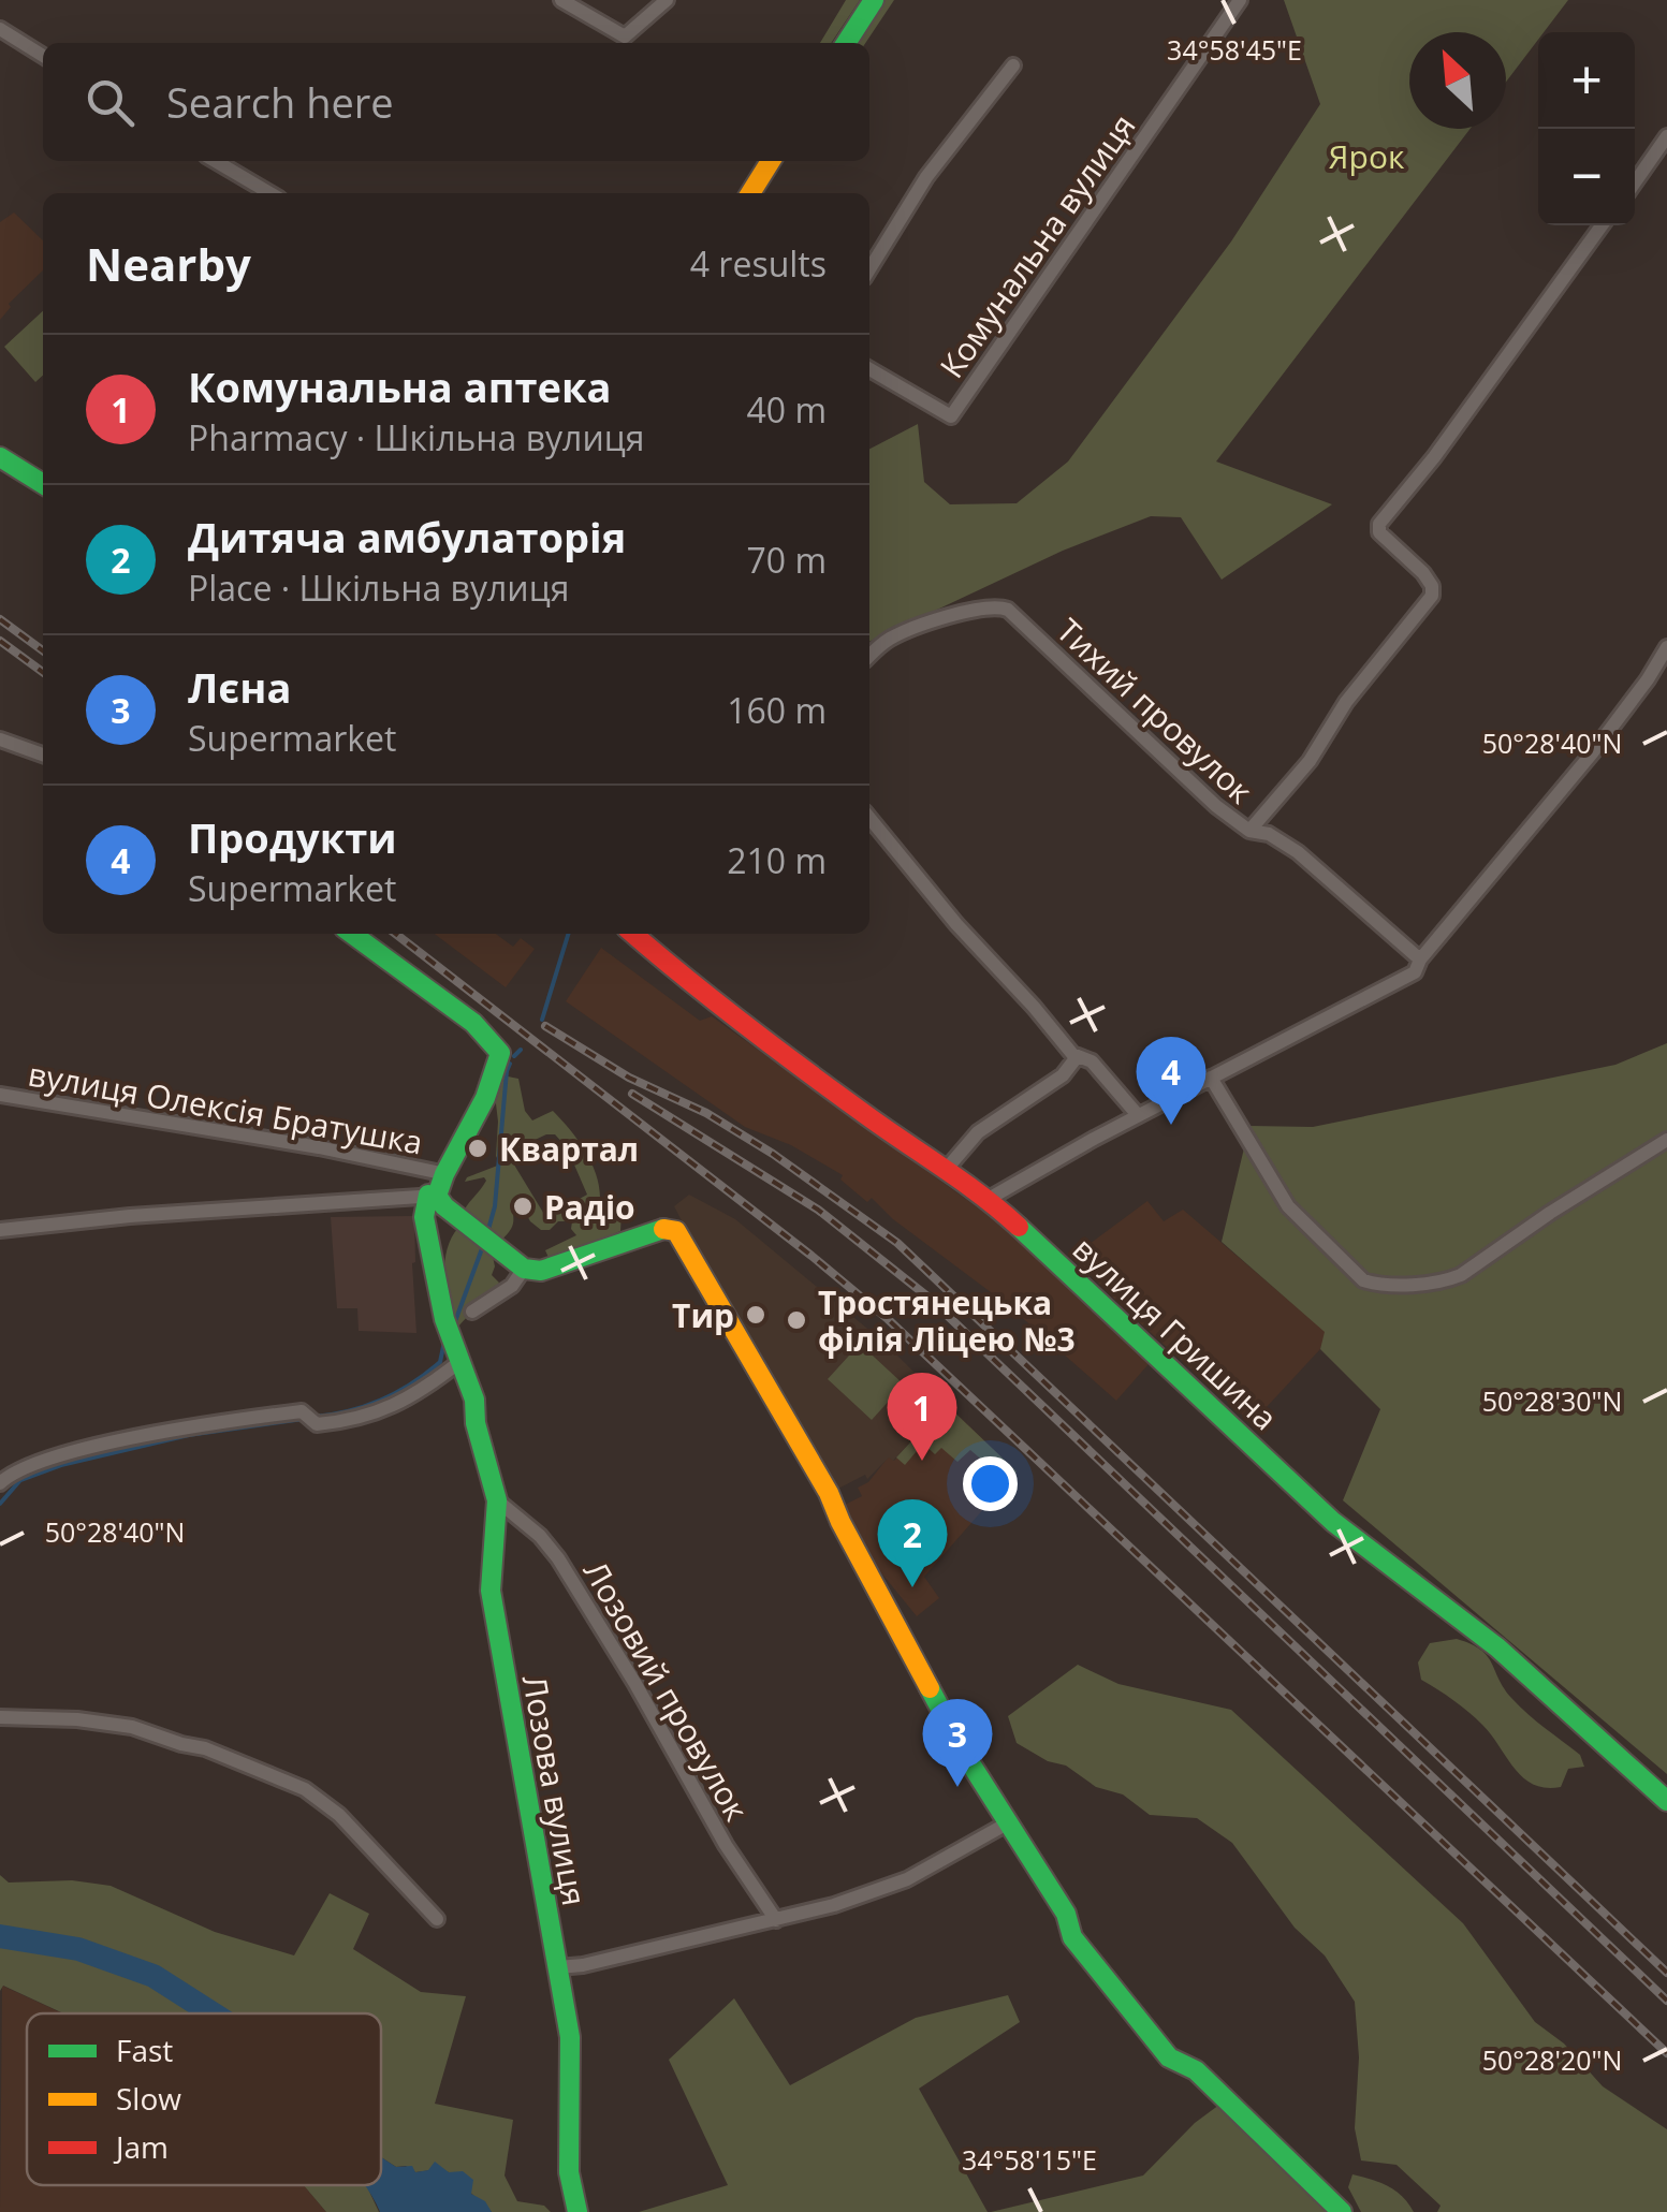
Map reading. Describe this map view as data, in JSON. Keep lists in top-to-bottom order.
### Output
{
  "streets": {
    "street": [
      "Комунальна вулиця",
      "Тихий провулок",
      "вулиця Олексія Братушка",
      "вулиця Гришина",
      "Лозовий провулок",
      "Лозова вулиця"
    ]
  },
  "crossings": [
    ["вулиця Олексія Братушка", "Лозова вулиця"],
    ["Лозовий провулок", "Лозова вулиця"]
  ],
  "parks": ["Ярок"],
  "places": [
    "Квартал",
    "Радіо",
    "Тир",
    "Тростянецька філія Ліцею №3"
  ],
  "legend": ["Fast", "Slow", "Jam"],
  "north": "top left",
  "page": {
    "map_buttons": ["+", "−"],
    "search": "Search here",
    "heading": ["Nearby", "4 results"],
    "list": [
      {
        "mark": "1",
        "name": "Комунальна аптека",
        "note": "Pharmacy · Шкільна вулиця",
        "value": "40 m"
      },
      {
        "mark": "2",
        "name": "Дитяча амбулаторія",
        "note": "Place · Шкільна вулиця",
        "value": "70 m"
      },
      {
        "mark": "3",
        "name": "Лєна",
        "note": "Supermarket",
        "value": "160 m"
      },
      {
        "mark": "4",
        "name": "Продукти",
        "note": "Supermarket",
        "value": "210 m"
      }
    ],
    "pins": [
      "4",
      "1",
      "2",
      "3"
    ]
  },
  "coordinates": [
    "34°58'45\"E",
    "50°28'40\"N",
    "50°28'30\"N",
    "50°28'20\"N",
    "34°58'15\"E"
  ]
}
